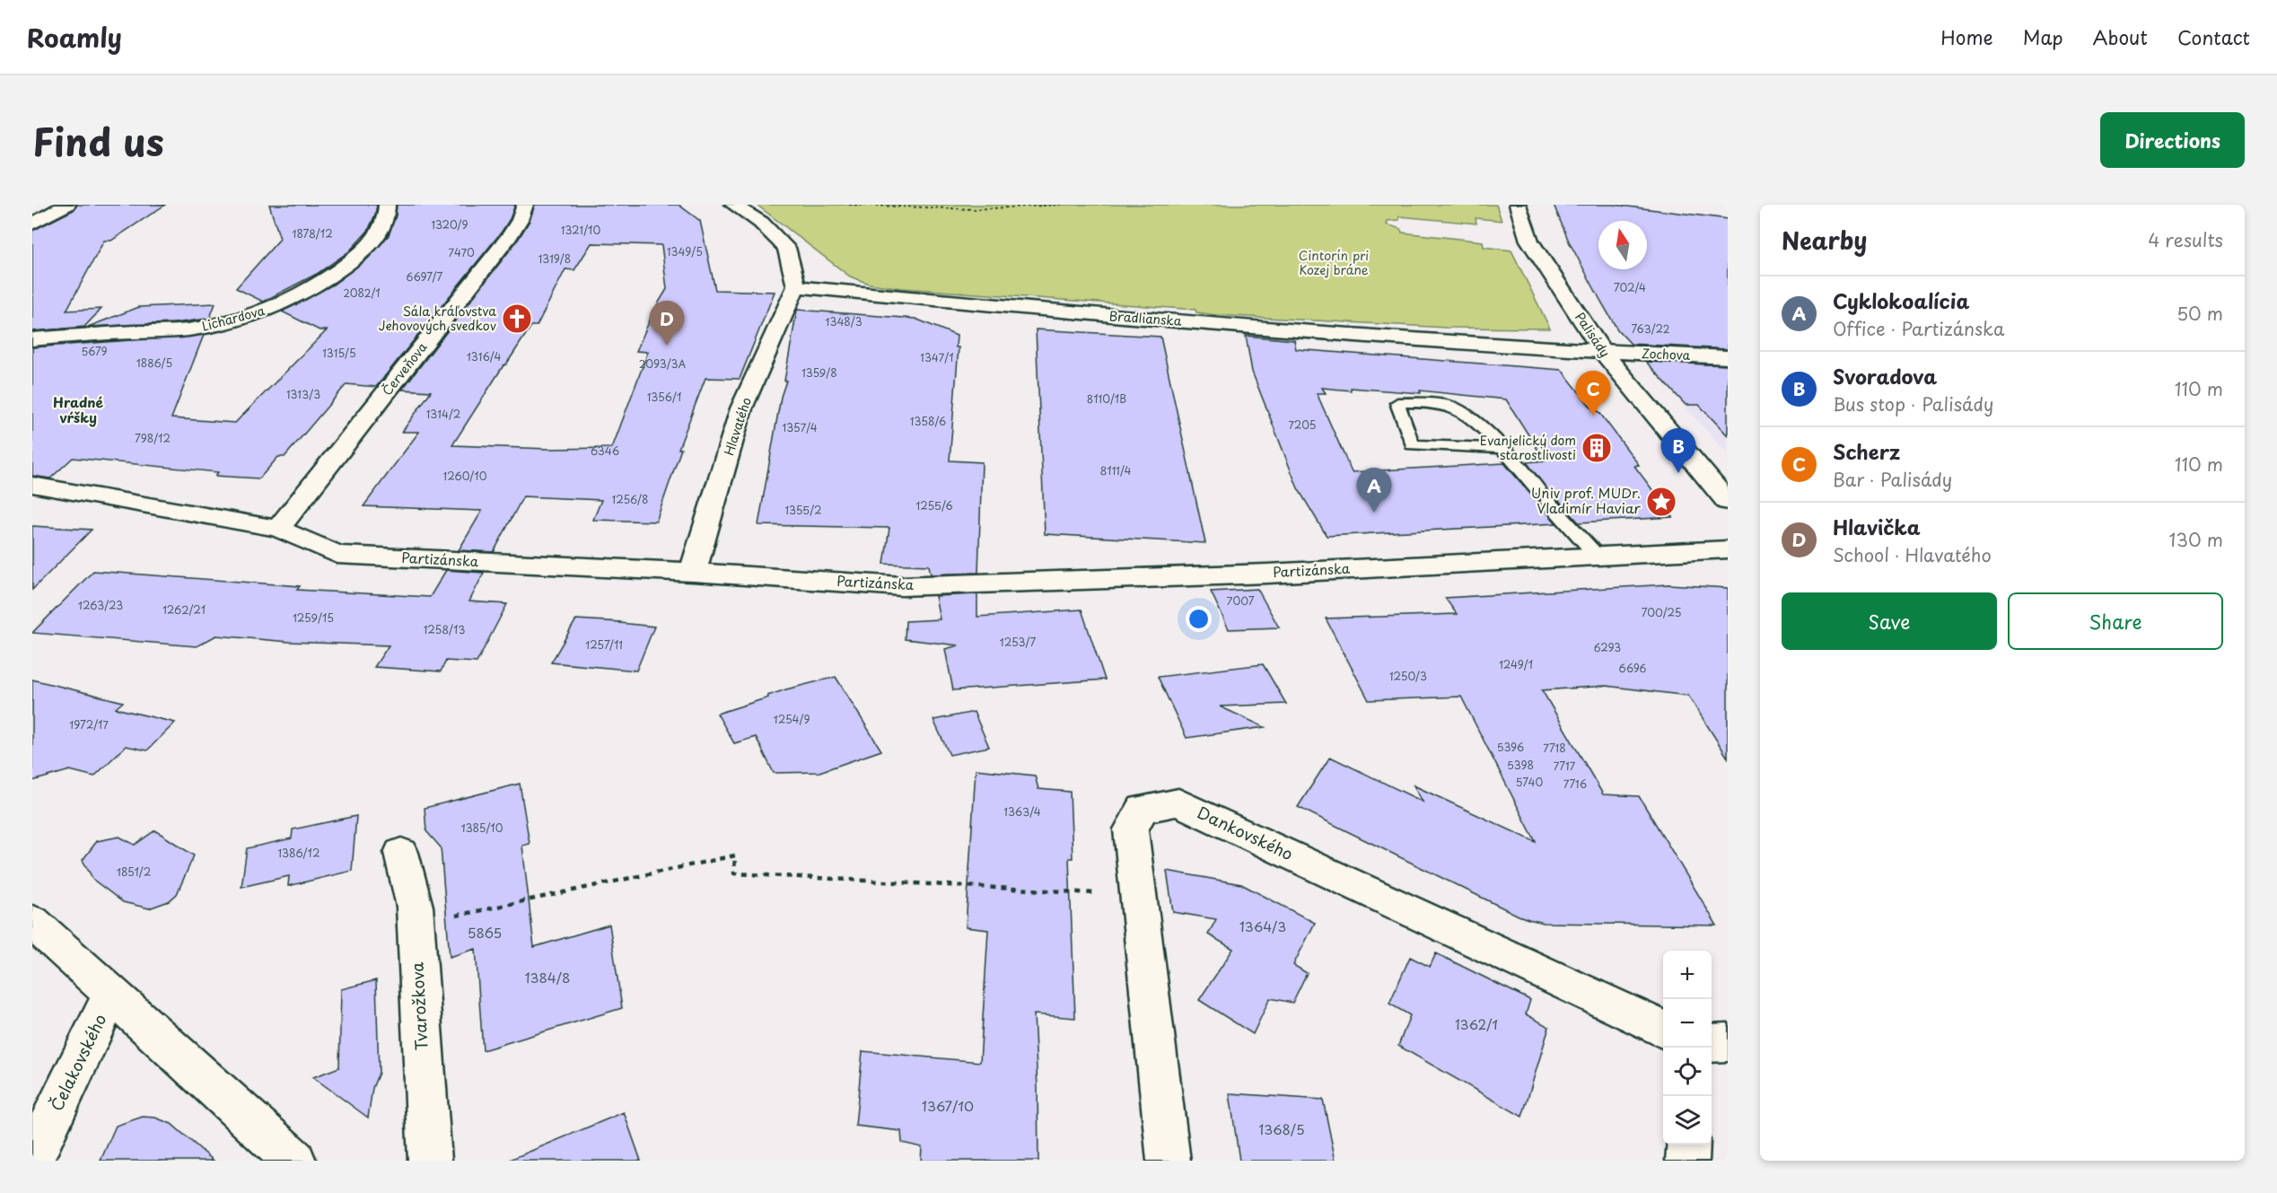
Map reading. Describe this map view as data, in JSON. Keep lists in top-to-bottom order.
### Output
{
  "streets": {
    "street": [
      "Lichardova",
      "Bradlianska",
      "Palisády",
      "Zochova",
      "Červeňova",
      "Hlavatého",
      "Partizánska",
      "Dankovského",
      "Tvarožkova",
      "Čelakovského"
    ]
  },
  "crossings": [
    ["Bradlianska", "Palisády"],
    ["Bradlianska", "Zochova"],
    ["Bradlianska", "Hlavatého"],
    ["Palisády", "Zochova"],
    ["Červeňova", "Partizánska"],
    ["Hlavatého", "Partizánska"]
  ],
  "districts": ["Hradné vŕšky"],
  "parks": ["Cintorín pri Kozej bráne"],
  "places": {
    "church": ["Sála kráľovstva Jehovových svedkov"],
    "building": ["Evanjelický dom starostlivosti"],
    "place": ["Univ prof. MUDr. Vladimír Haviar"]
  },
  "house_numbers": [
    "1320/9",
    "1321/10",
    "1878/12",
    "1349/5",
    "7470",
    "1319/8",
    "6697/7",
    "702/4",
    "2082/1",
    "1348/3",
    "763/22",
    "5679",
    "1315/5",
    "1316/4",
    "1347/1",
    "1886/5",
    "2093/3A",
    "1359/8",
    "1313/3",
    "1356/1",
    "8110/1B",
    "1314/2",
    "1358/6",
    "7205",
    "1357/4",
    "798/12",
    "6346",
    "8111/4",
    "1260/10",
    "1256/8",
    "1255/6",
    "1355/2",
    "7007",
    "1263/23",
    "1262/21",
    "700/25",
    "1259/15",
    "1258/13",
    "1253/7",
    "1257/11",
    "6293",
    "1249/1",
    "6696",
    "1250/3",
    "1254/9",
    "1972/17",
    "5396",
    "7718",
    "5398",
    "7717",
    "5740",
    "7716",
    "1363/4",
    "1385/10",
    "1386/12",
    "1851/2",
    "1364/3",
    "5865",
    "1384/8",
    "1362/1",
    "1367/10",
    "1368/5"
  ],
  "north": "top",
  "page": {
    "header": "Roamly",
    "nav": [
      "Home",
      "Map",
      "About",
      "Contact"
    ],
    "title": "Find us",
    "buttons": [
      "Directions",
      ["Save", "Share"]
    ],
    "heading": ["Nearby", "4 results"],
    "list": [
      {
        "mark": "A",
        "name": "Cyklokoalícia",
        "note": "Office · Partizánska",
        "value": "50 m"
      },
      {
        "mark": "B",
        "name": "Svoradova",
        "note": "Bus stop · Palisády",
        "value": "110 m"
      },
      {
        "mark": "C",
        "name": "Scherz",
        "note": "Bar · Palisády",
        "value": "110 m"
      },
      {
        "mark": "D",
        "name": "Hlavička",
        "note": "School · Hlavatého",
        "value": "130 m"
      }
    ],
    "pins": [
      "D",
      "C",
      "B",
      "A"
    ],
    "map_buttons": ["+", "−"]
  }
}
